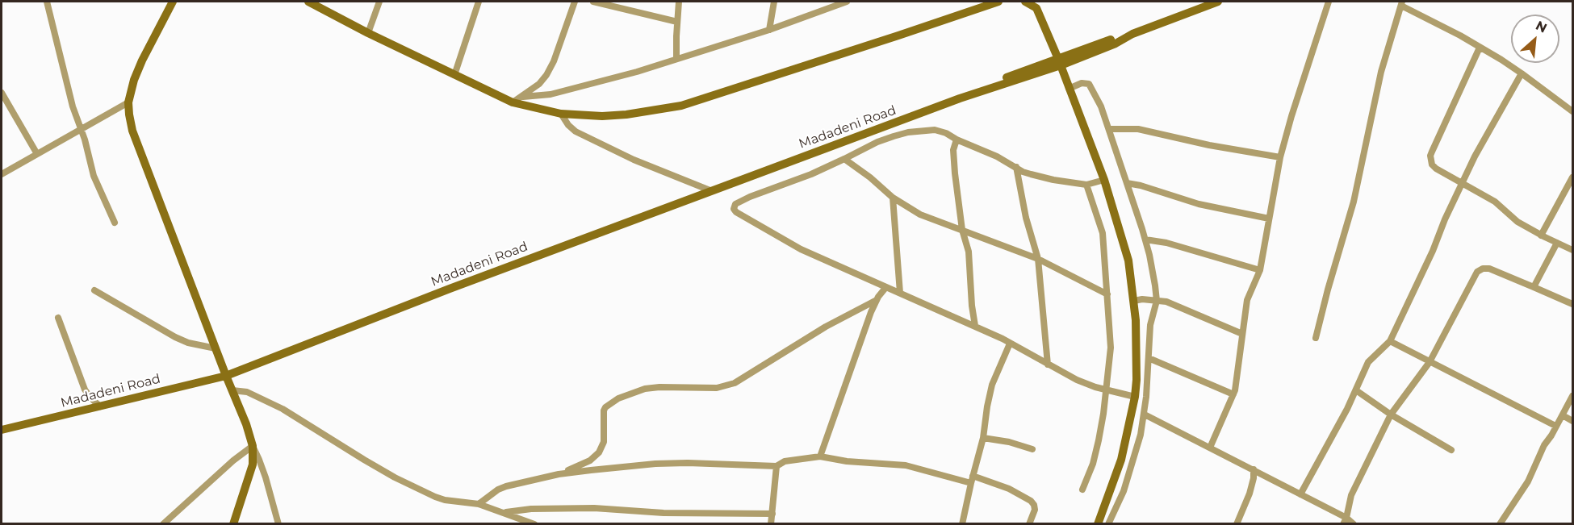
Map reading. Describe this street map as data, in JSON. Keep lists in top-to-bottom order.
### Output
{
  "streets": {
    "street": ["Madadeni Road"]
  },
  "north": "top right"
}
